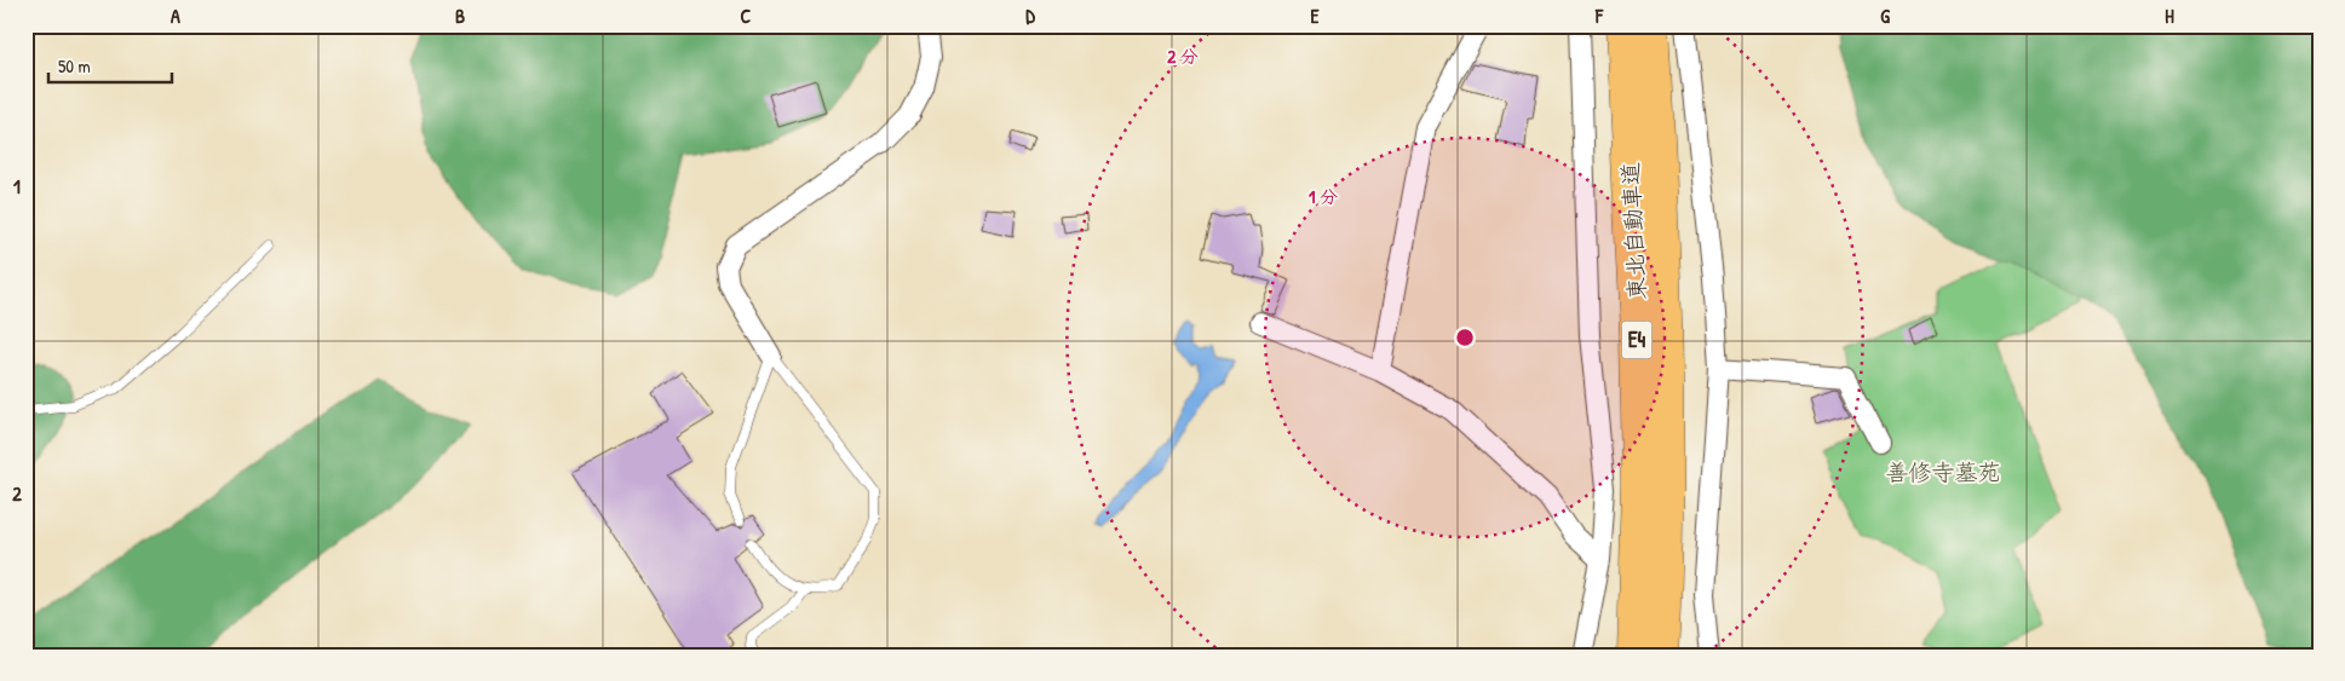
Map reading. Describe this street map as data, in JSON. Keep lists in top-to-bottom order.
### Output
{
  "streets": {
    "highway": ["東北自動車道", "E4"]
  },
  "parks": ["善修寺墓苑"],
  "scale_bar": "50 m",
  "grid": {
    "columns": [
      "A",
      "B",
      "C",
      "D",
      "E",
      "F",
      "G",
      "H"
    ],
    "rows": ["1", "2"]
  },
  "rings": ["2 分", "1 分"]
}
